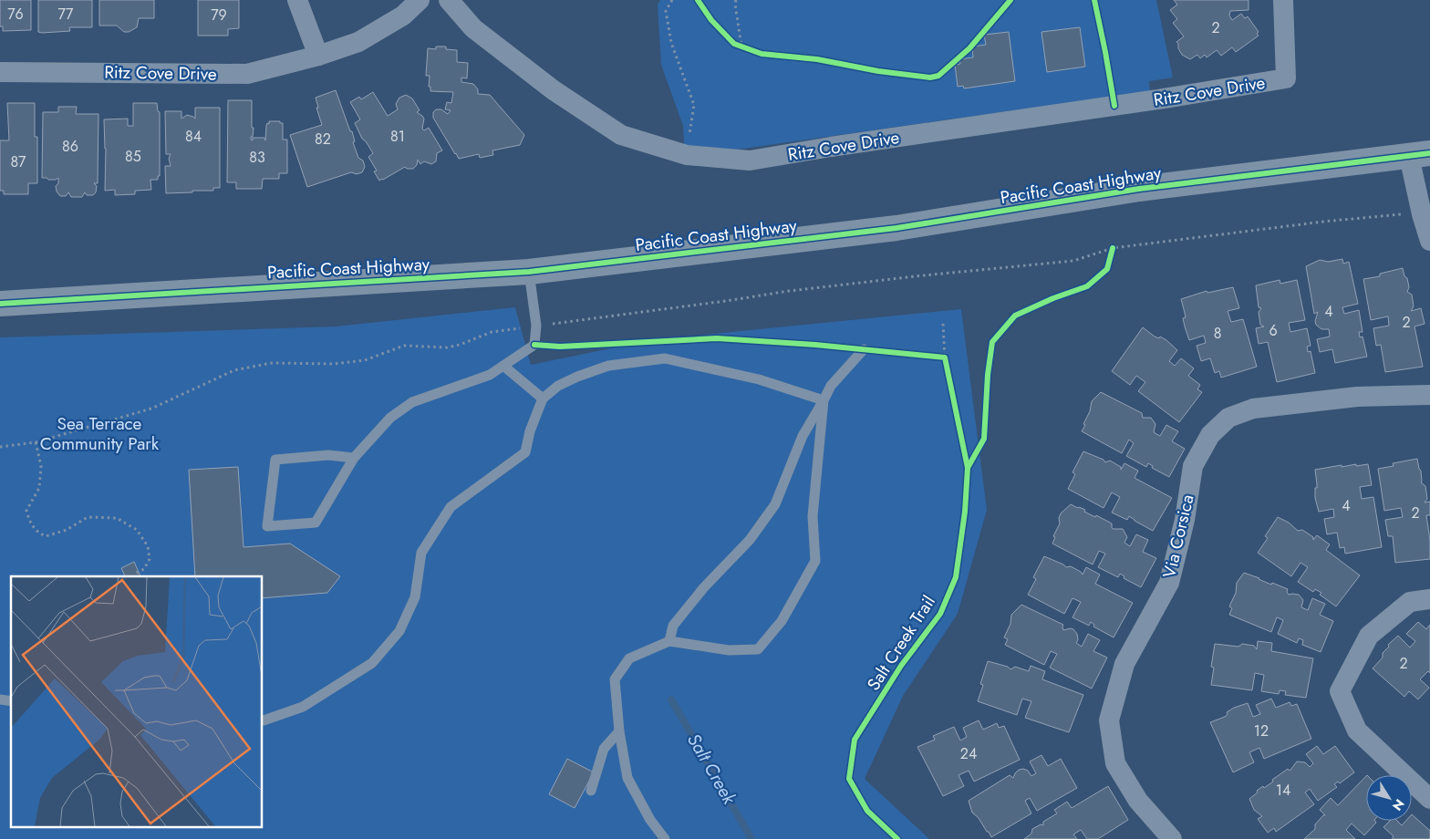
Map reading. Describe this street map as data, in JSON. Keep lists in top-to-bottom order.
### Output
{
  "streets": {
    "highway": ["Pacific Coast Highway"],
    "street": ["Ritz Cove Drive", "Via Corsica"],
    "cycle path": ["Salt Creek Trail"]
  },
  "water": ["Salt Creek"],
  "parks": ["Sea Terrace Community Park"],
  "house_numbers": [
    "76",
    "77",
    "79",
    "2",
    "84",
    "81",
    "82",
    "86",
    "85",
    "83",
    "87",
    "4",
    "2",
    "6",
    "8",
    "4",
    "2",
    "2",
    "12",
    "24",
    "14"
  ],
  "north": "bottom right"
}
